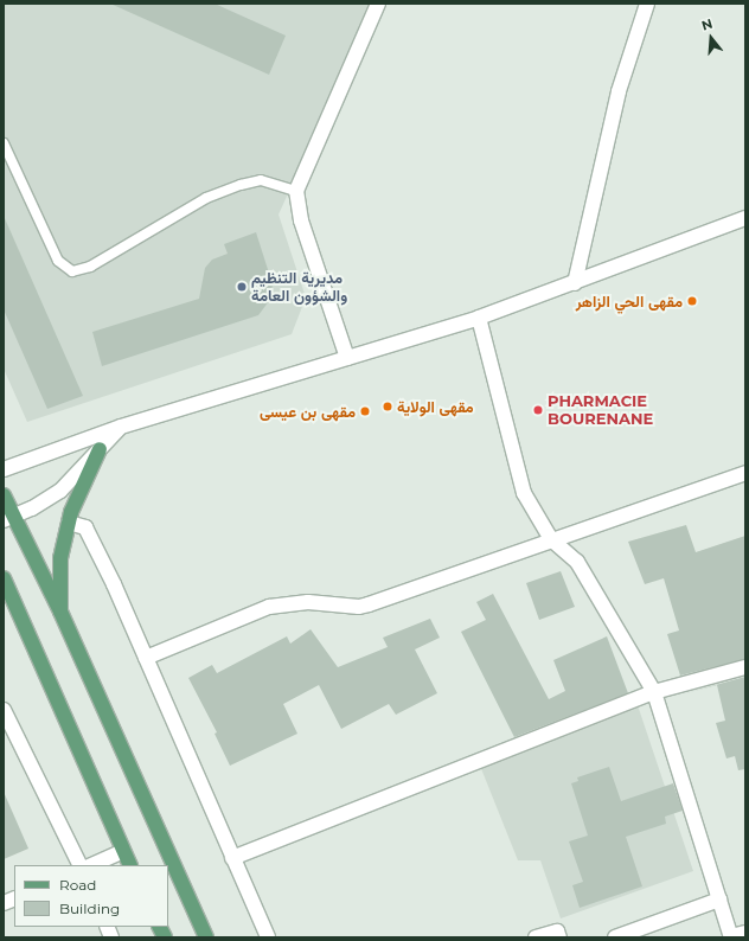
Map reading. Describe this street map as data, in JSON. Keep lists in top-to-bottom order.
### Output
{
  "places": [
    "مديرية التنظيم والشؤون العامة",
    "مقهى الحي الزاهر",
    "مقهى الولاية",
    "PHARMACIE BOURENANE",
    "مقهى بن عيسى"
  ],
  "legend": ["Road", "Building"],
  "north": "top"
}
